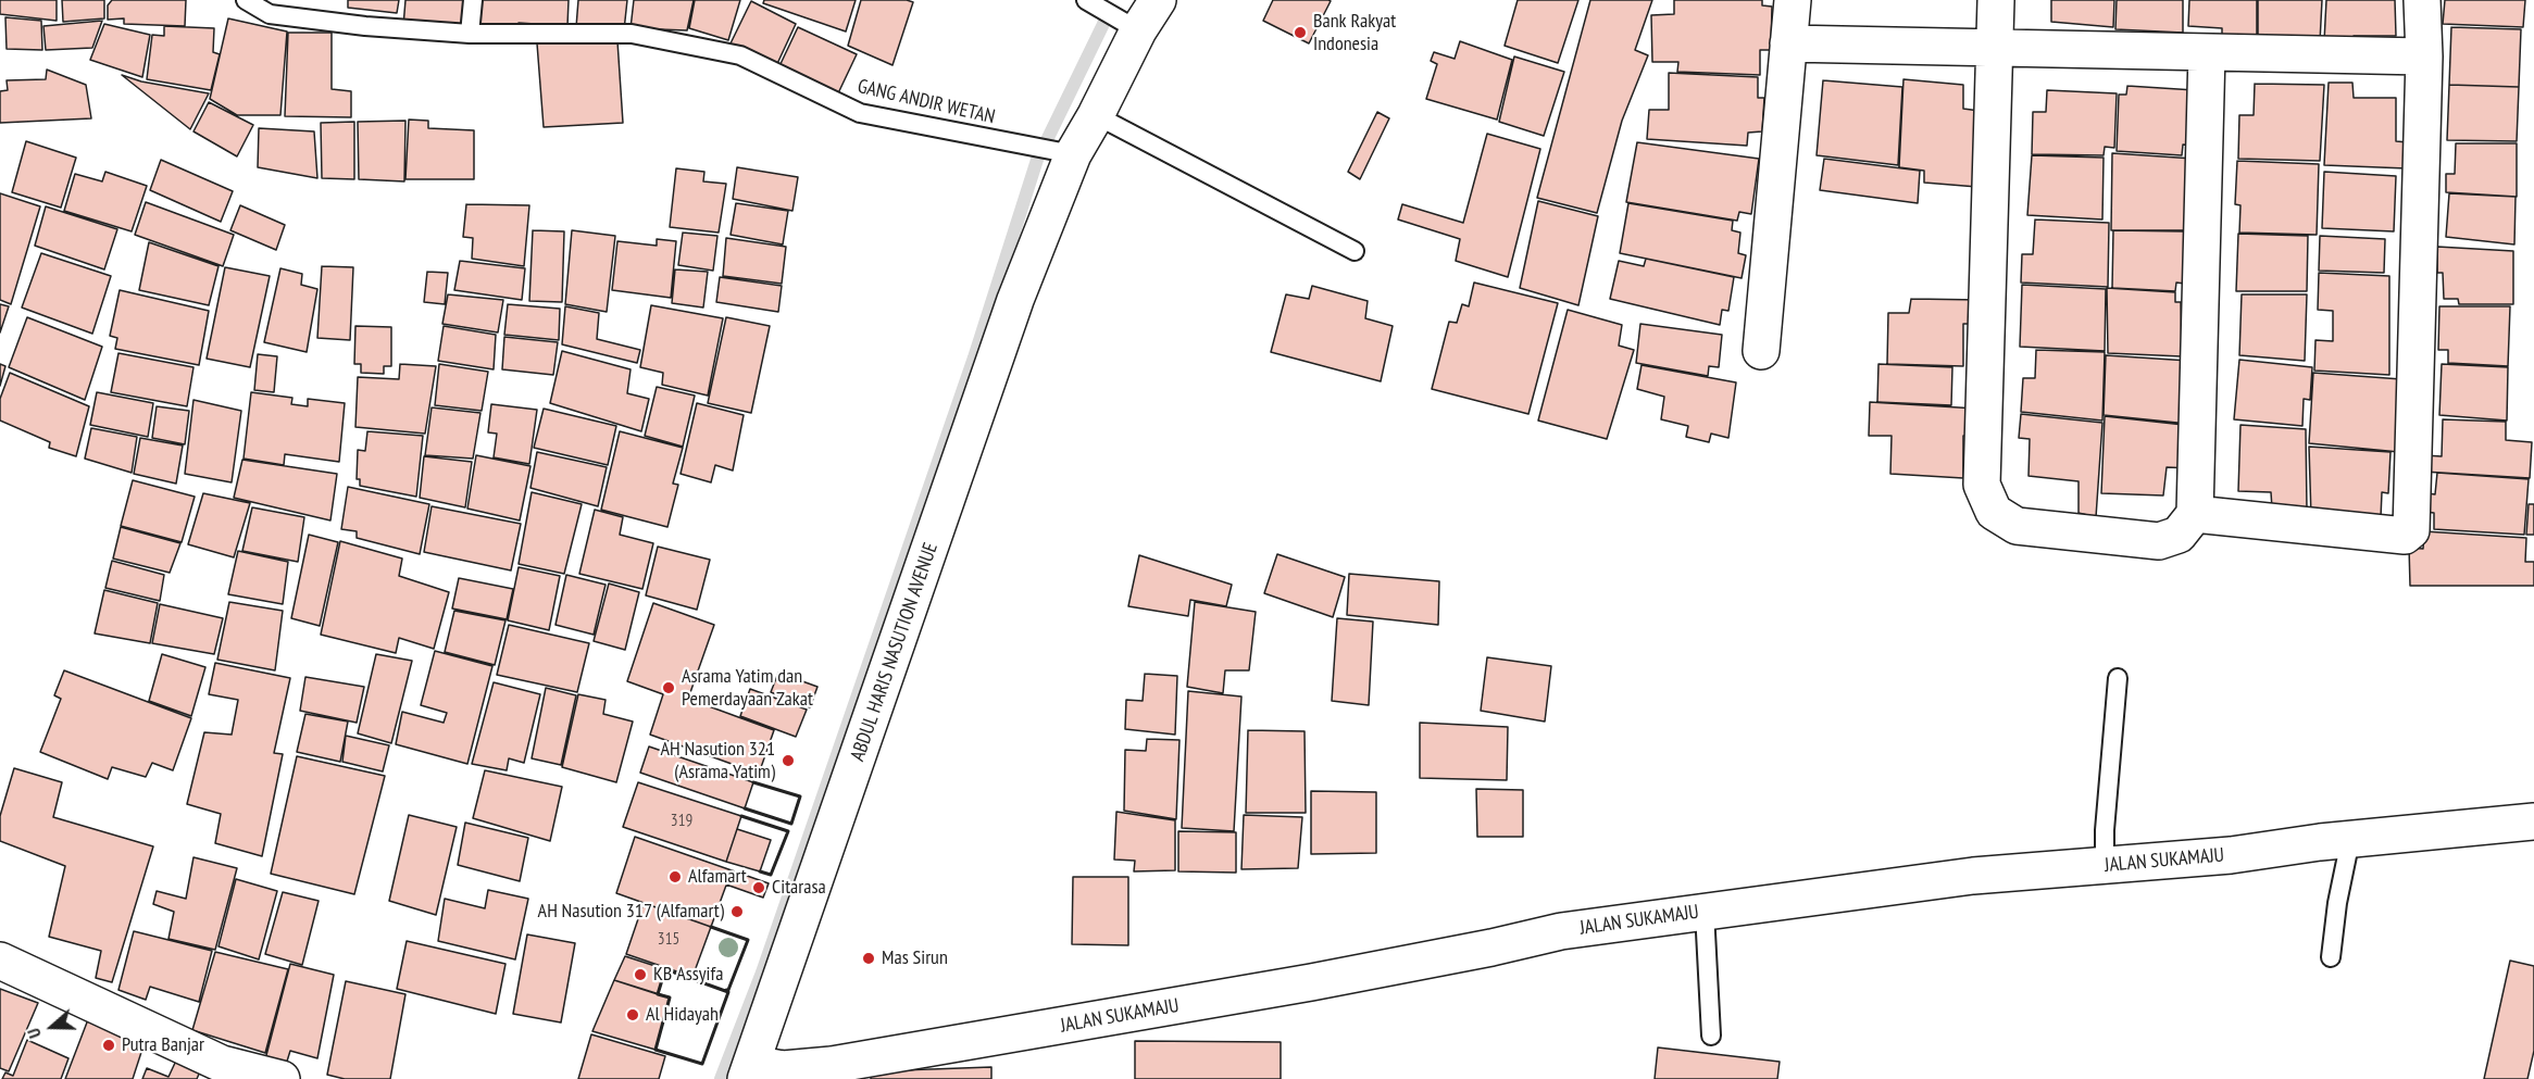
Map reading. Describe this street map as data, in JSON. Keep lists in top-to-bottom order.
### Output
{
  "streets": {
    "main road": ["ABDUL HARIS NASUTION AVENUE", "JALAN SUKAMAJU"],
    "lane": ["GANG ANDIR WETAN"]
  },
  "crossings": [
    ["GANG ANDIR WETAN", "ABDUL HARIS NASUTION AVENUE"],
    ["ABDUL HARIS NASUTION AVENUE", "JALAN SUKAMAJU"]
  ],
  "places": [
    "Bank Rakyat Indonesia",
    "Asrama Yatim dan Pemerdayaan Zakat",
    "AH Nasution 321 (Asrama Yatim)",
    "Alfamart",
    "Citarasa",
    "AH Nasution 317 (Alfamart)",
    "Mas Sirun",
    "KB Assyifa",
    "Al Hidayah",
    "Putra Banjar"
  ],
  "house_numbers": ["319", "315"],
  "north": "left"
}
